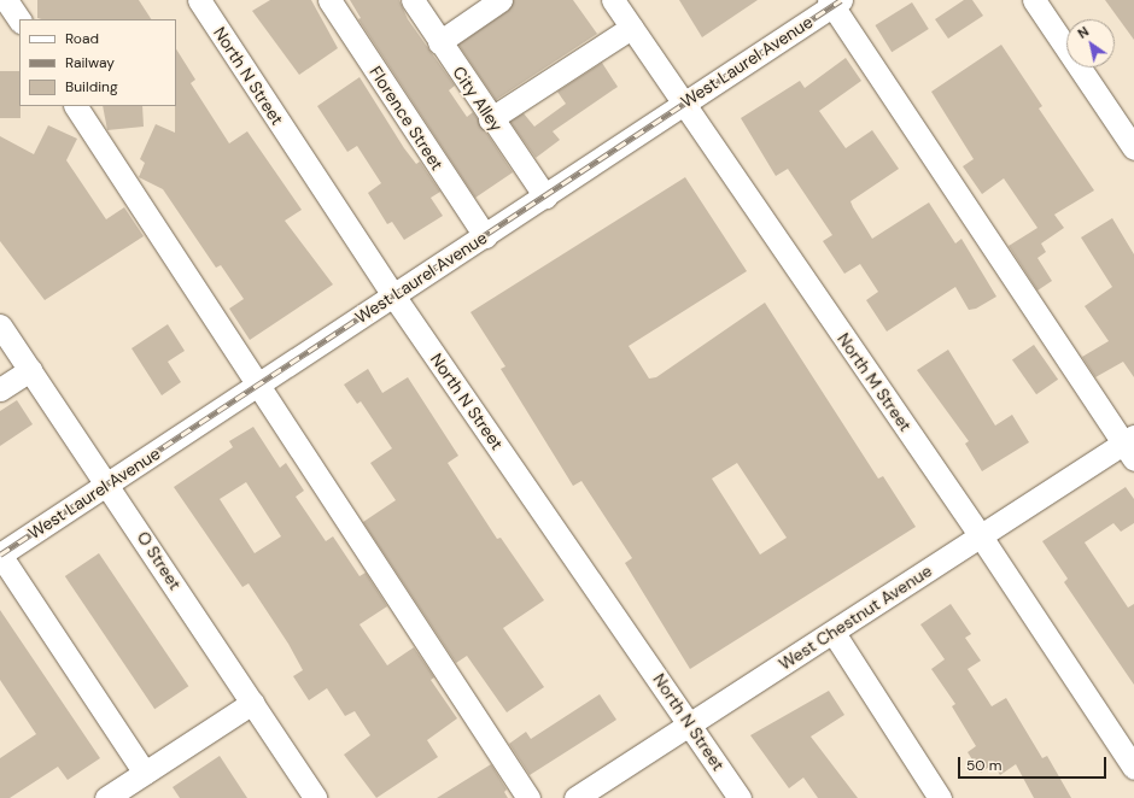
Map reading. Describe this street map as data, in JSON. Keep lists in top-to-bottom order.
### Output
{
  "streets": {
    "street": [
      "West Laurel Avenue",
      "North N Street",
      "City Alley",
      "Florence Street",
      "North M Street",
      "O Street",
      "West Chestnut Avenue"
    ]
  },
  "crossings": [
    ["West Laurel Avenue", "North N Street"],
    ["West Laurel Avenue", "City Alley"],
    ["West Laurel Avenue", "Florence Street"],
    ["West Laurel Avenue", "North M Street"],
    ["West Laurel Avenue", "O Street"],
    ["North N Street", "West Chestnut Avenue"],
    ["North M Street", "West Chestnut Avenue"]
  ],
  "legend": ["Road", "Railway", "Building"],
  "scale_bar": "50 m",
  "north": "top left"
}
